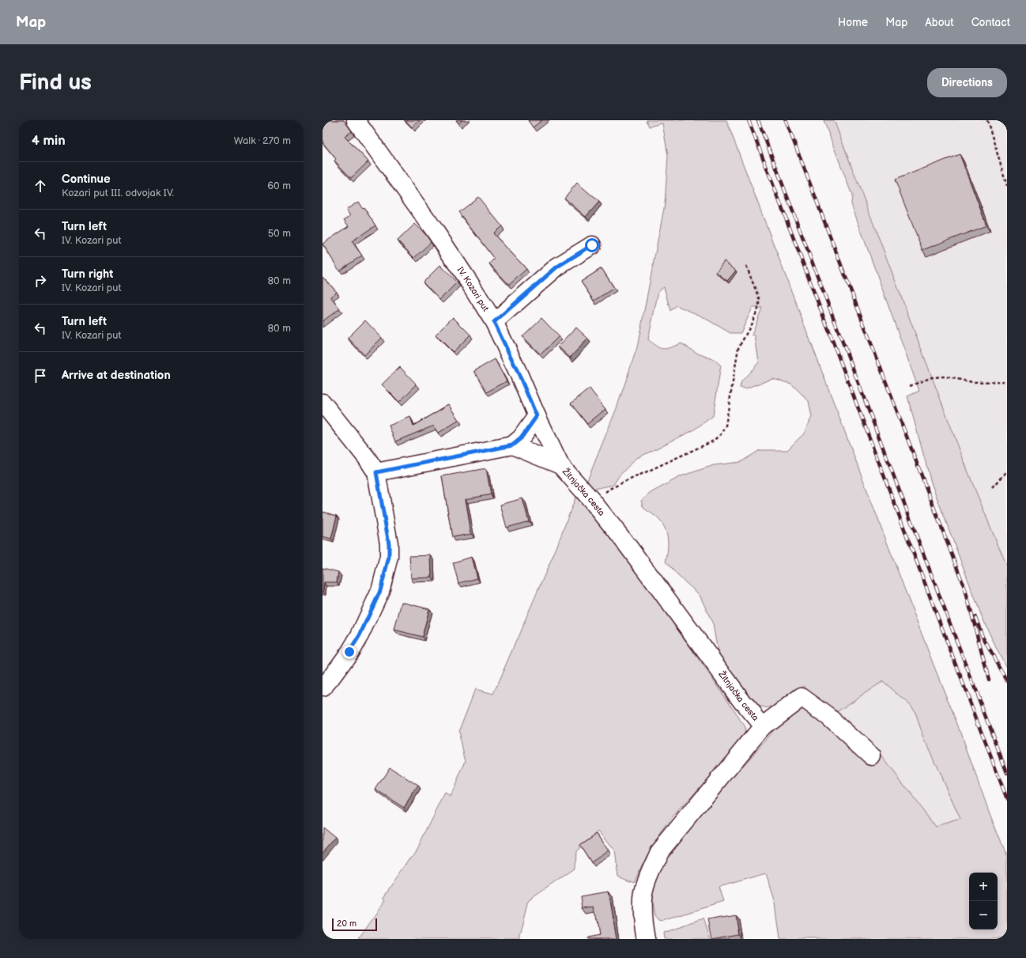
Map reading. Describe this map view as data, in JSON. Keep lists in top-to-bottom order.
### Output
{
  "streets": {
    "street": ["IV. Kozari put", "Žitnjačka cesta"]
  },
  "crossings": [
    ["IV. Kozari put", "Žitnjačka cesta"]
  ],
  "scale_bar": "20 m",
  "page": {
    "header": "Map",
    "nav": [
      "Home",
      "Map",
      "About",
      "Contact"
    ],
    "buttons": "Directions",
    "title": "Find us",
    "heading": ["4 min", "Walk · 270 m"],
    "list": [
      ["Continue", "Kozari put III. odvojak IV.", "60 m"],
      ["Turn left", "IV. Kozari put", "50 m"],
      ["Turn right", "IV. Kozari put", "80 m"],
      ["Turn left", "IV. Kozari put", "80 m"],
      "Arrive at destination"
    ],
    "map_buttons": ["+", "−"],
    "scale": "20 m"
  }
}
